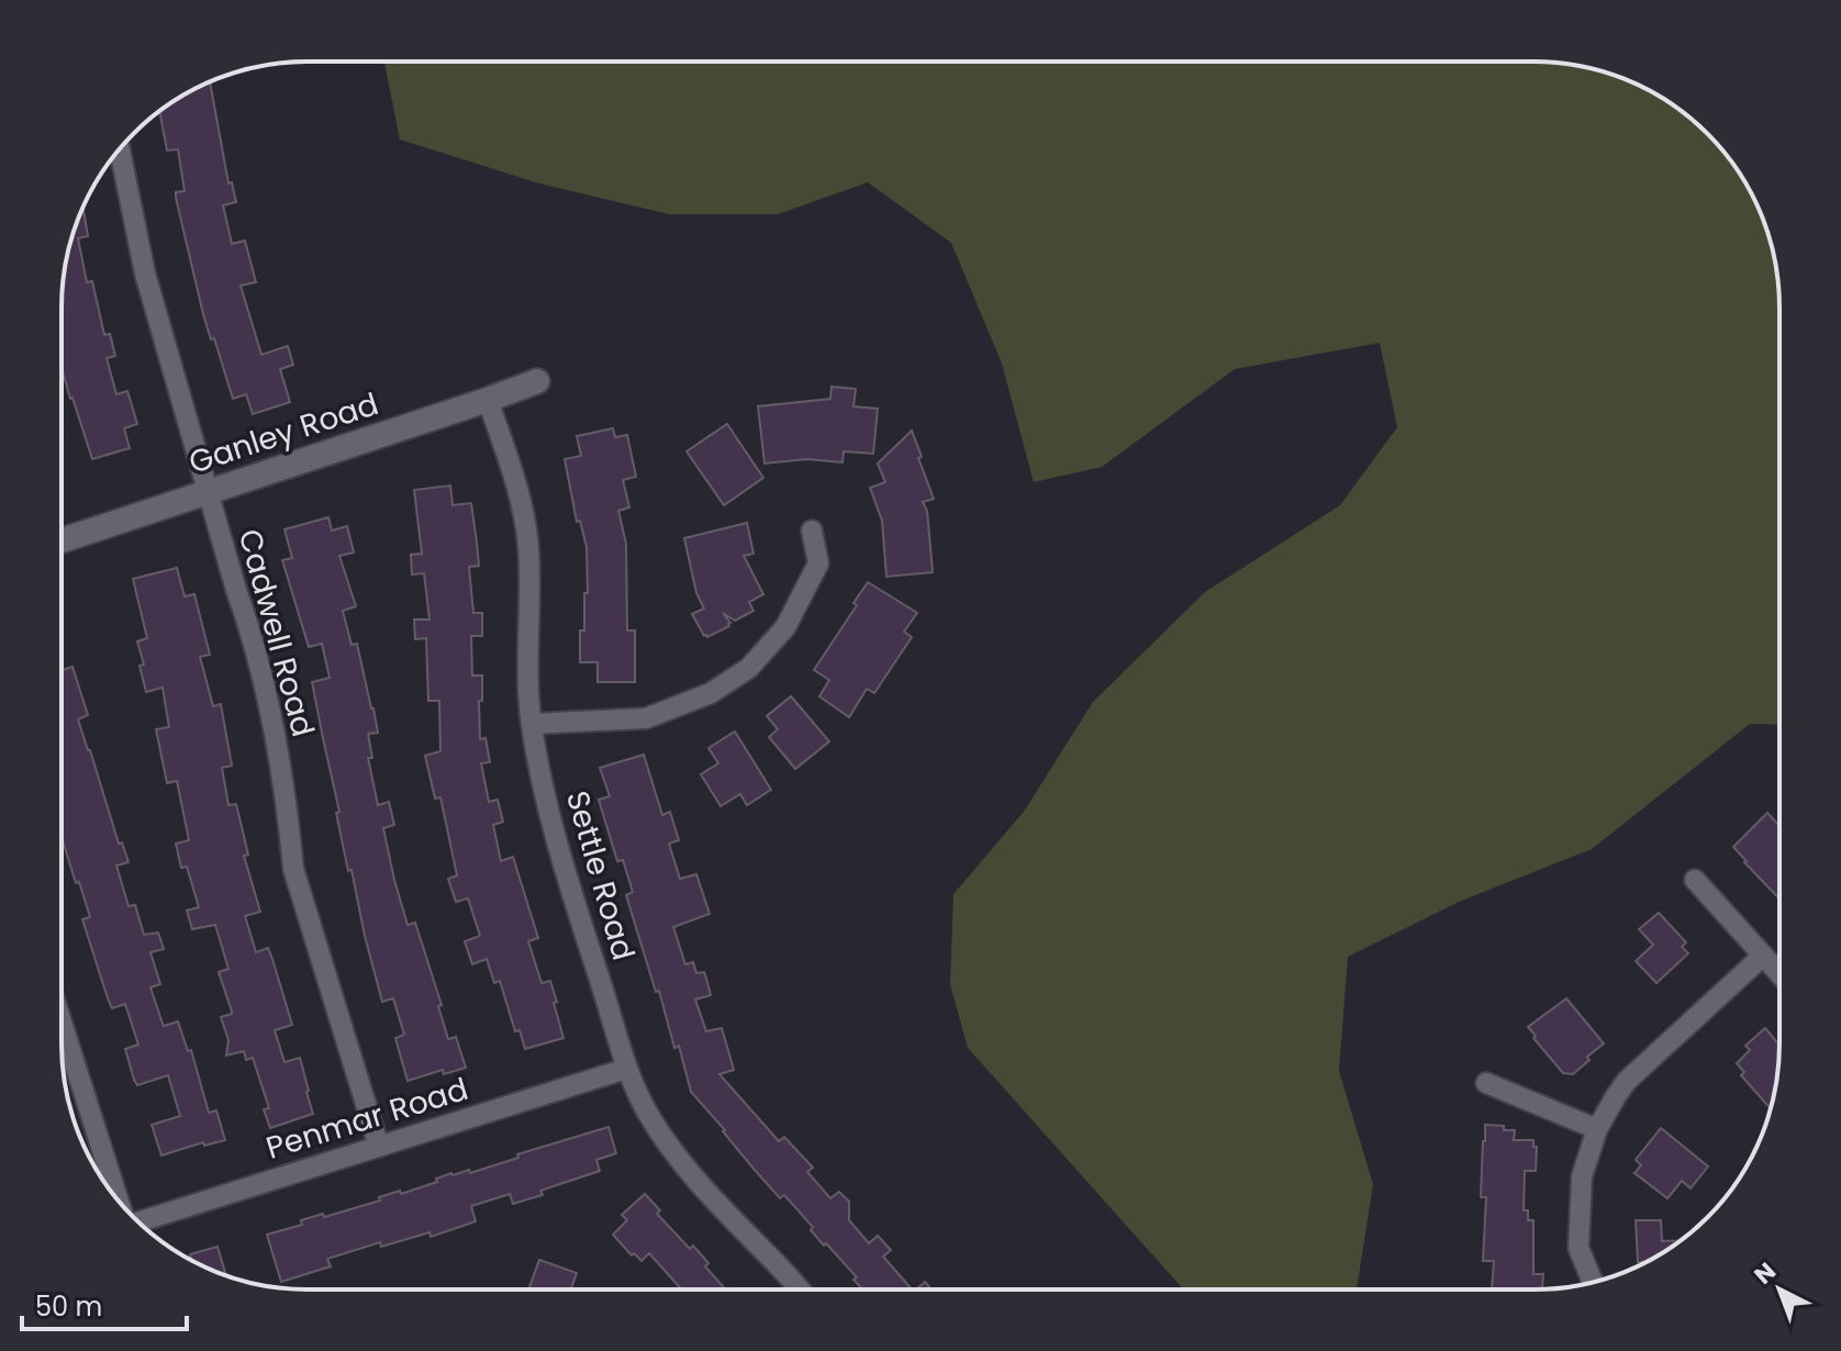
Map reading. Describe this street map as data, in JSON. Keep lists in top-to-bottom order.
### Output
{
  "streets": {
    "street": [
      "Ganley Road",
      "Cadwell Road",
      "Settle Road",
      "Penmar Road"
    ]
  },
  "crossings": [
    ["Ganley Road", "Cadwell Road"],
    ["Ganley Road", "Settle Road"],
    ["Cadwell Road", "Penmar Road"],
    ["Settle Road", "Penmar Road"]
  ],
  "scale_bar": "50 m",
  "north": "top left"
}
